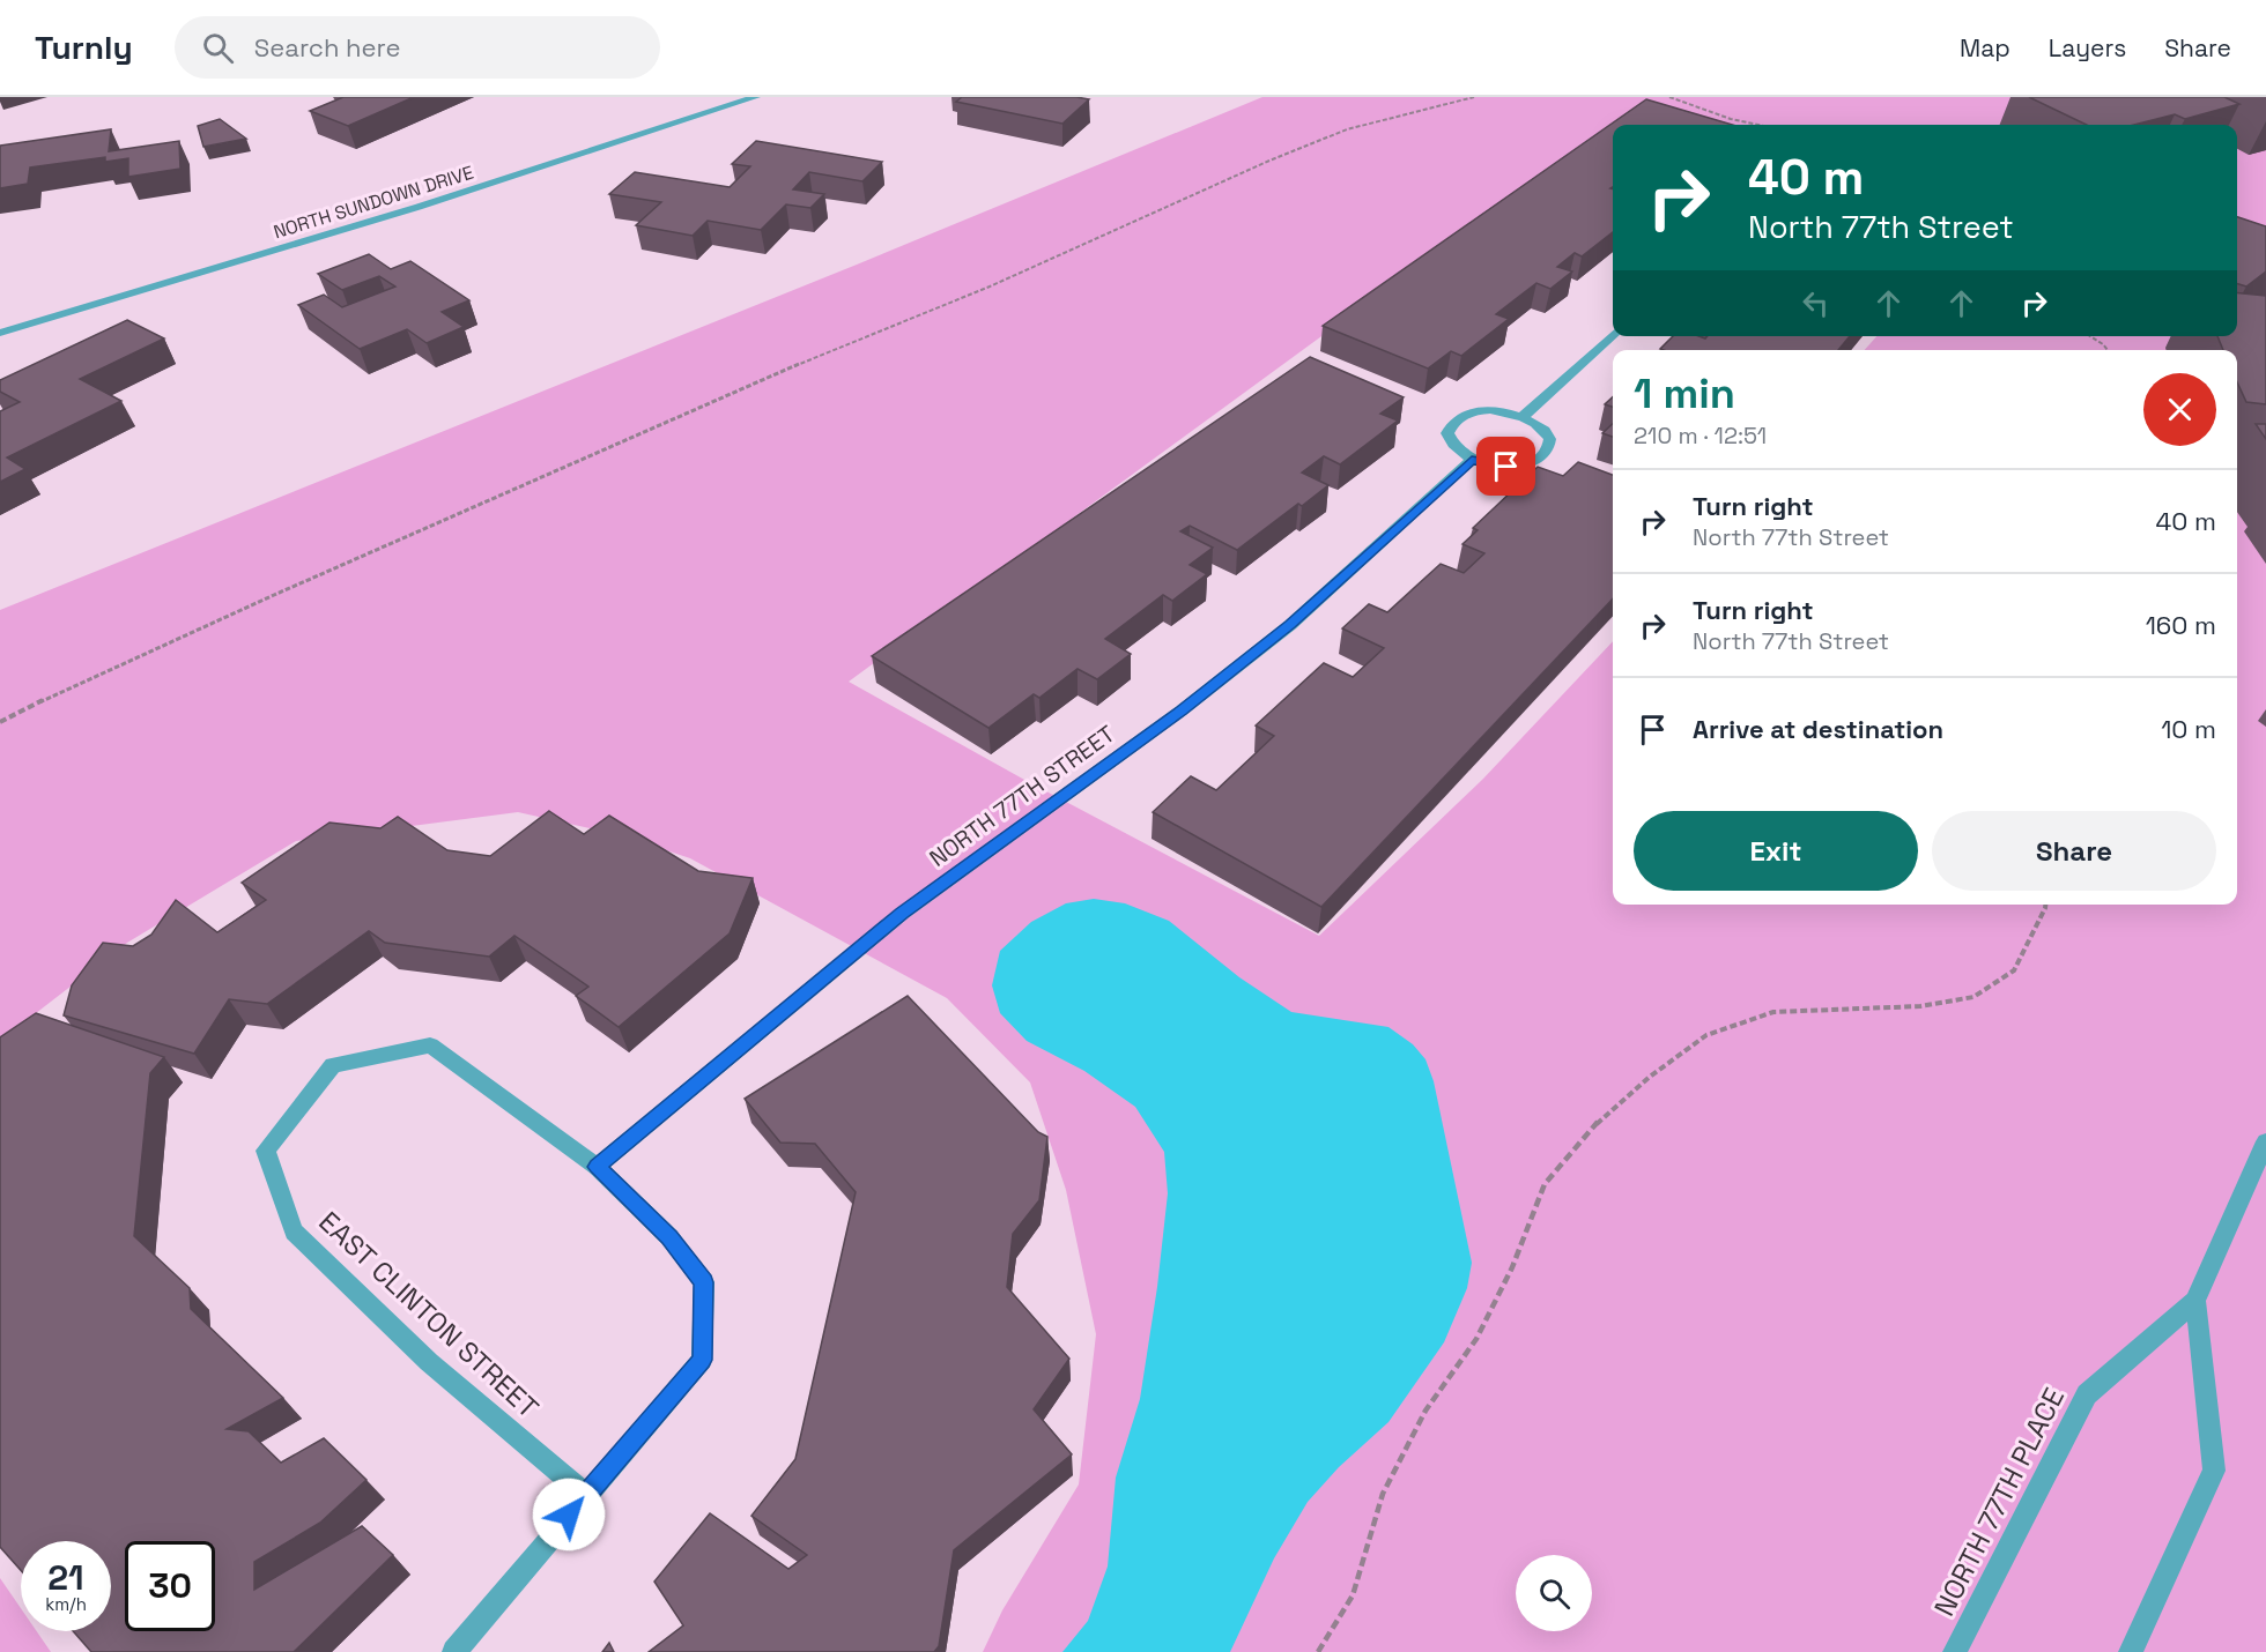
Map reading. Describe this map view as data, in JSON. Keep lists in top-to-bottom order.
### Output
{
  "streets": {
    "street": [
      "NORTH SUNDOWN DRIVE",
      "NORTH 77TH STREET",
      "EAST CLINTON STREET",
      "NORTH 77TH PLACE"
    ]
  },
  "crossings": [
    ["NORTH 77TH STREET", "EAST CLINTON STREET"]
  ],
  "page": {
    "header": "Turnly",
    "search": "Search here",
    "nav": ["Map", "Layers", "Share"],
    "turn": ["40 m", "North 77th Street"],
    "heading": ["1 min", "210 m · 12:51"],
    "list": [
      {
        "name": "Turn right",
        "note": "North 77th Street",
        "value": "40 m"
      },
      {
        "name": "Turn right",
        "note": "North 77th Street",
        "value": "160 m"
      },
      {
        "name": "Arrive at destination",
        "value": "10 m"
      }
    ],
    "buttons": ["Exit", "Share"],
    "speed": "21 km/h",
    "limit": "30"
  }
}
